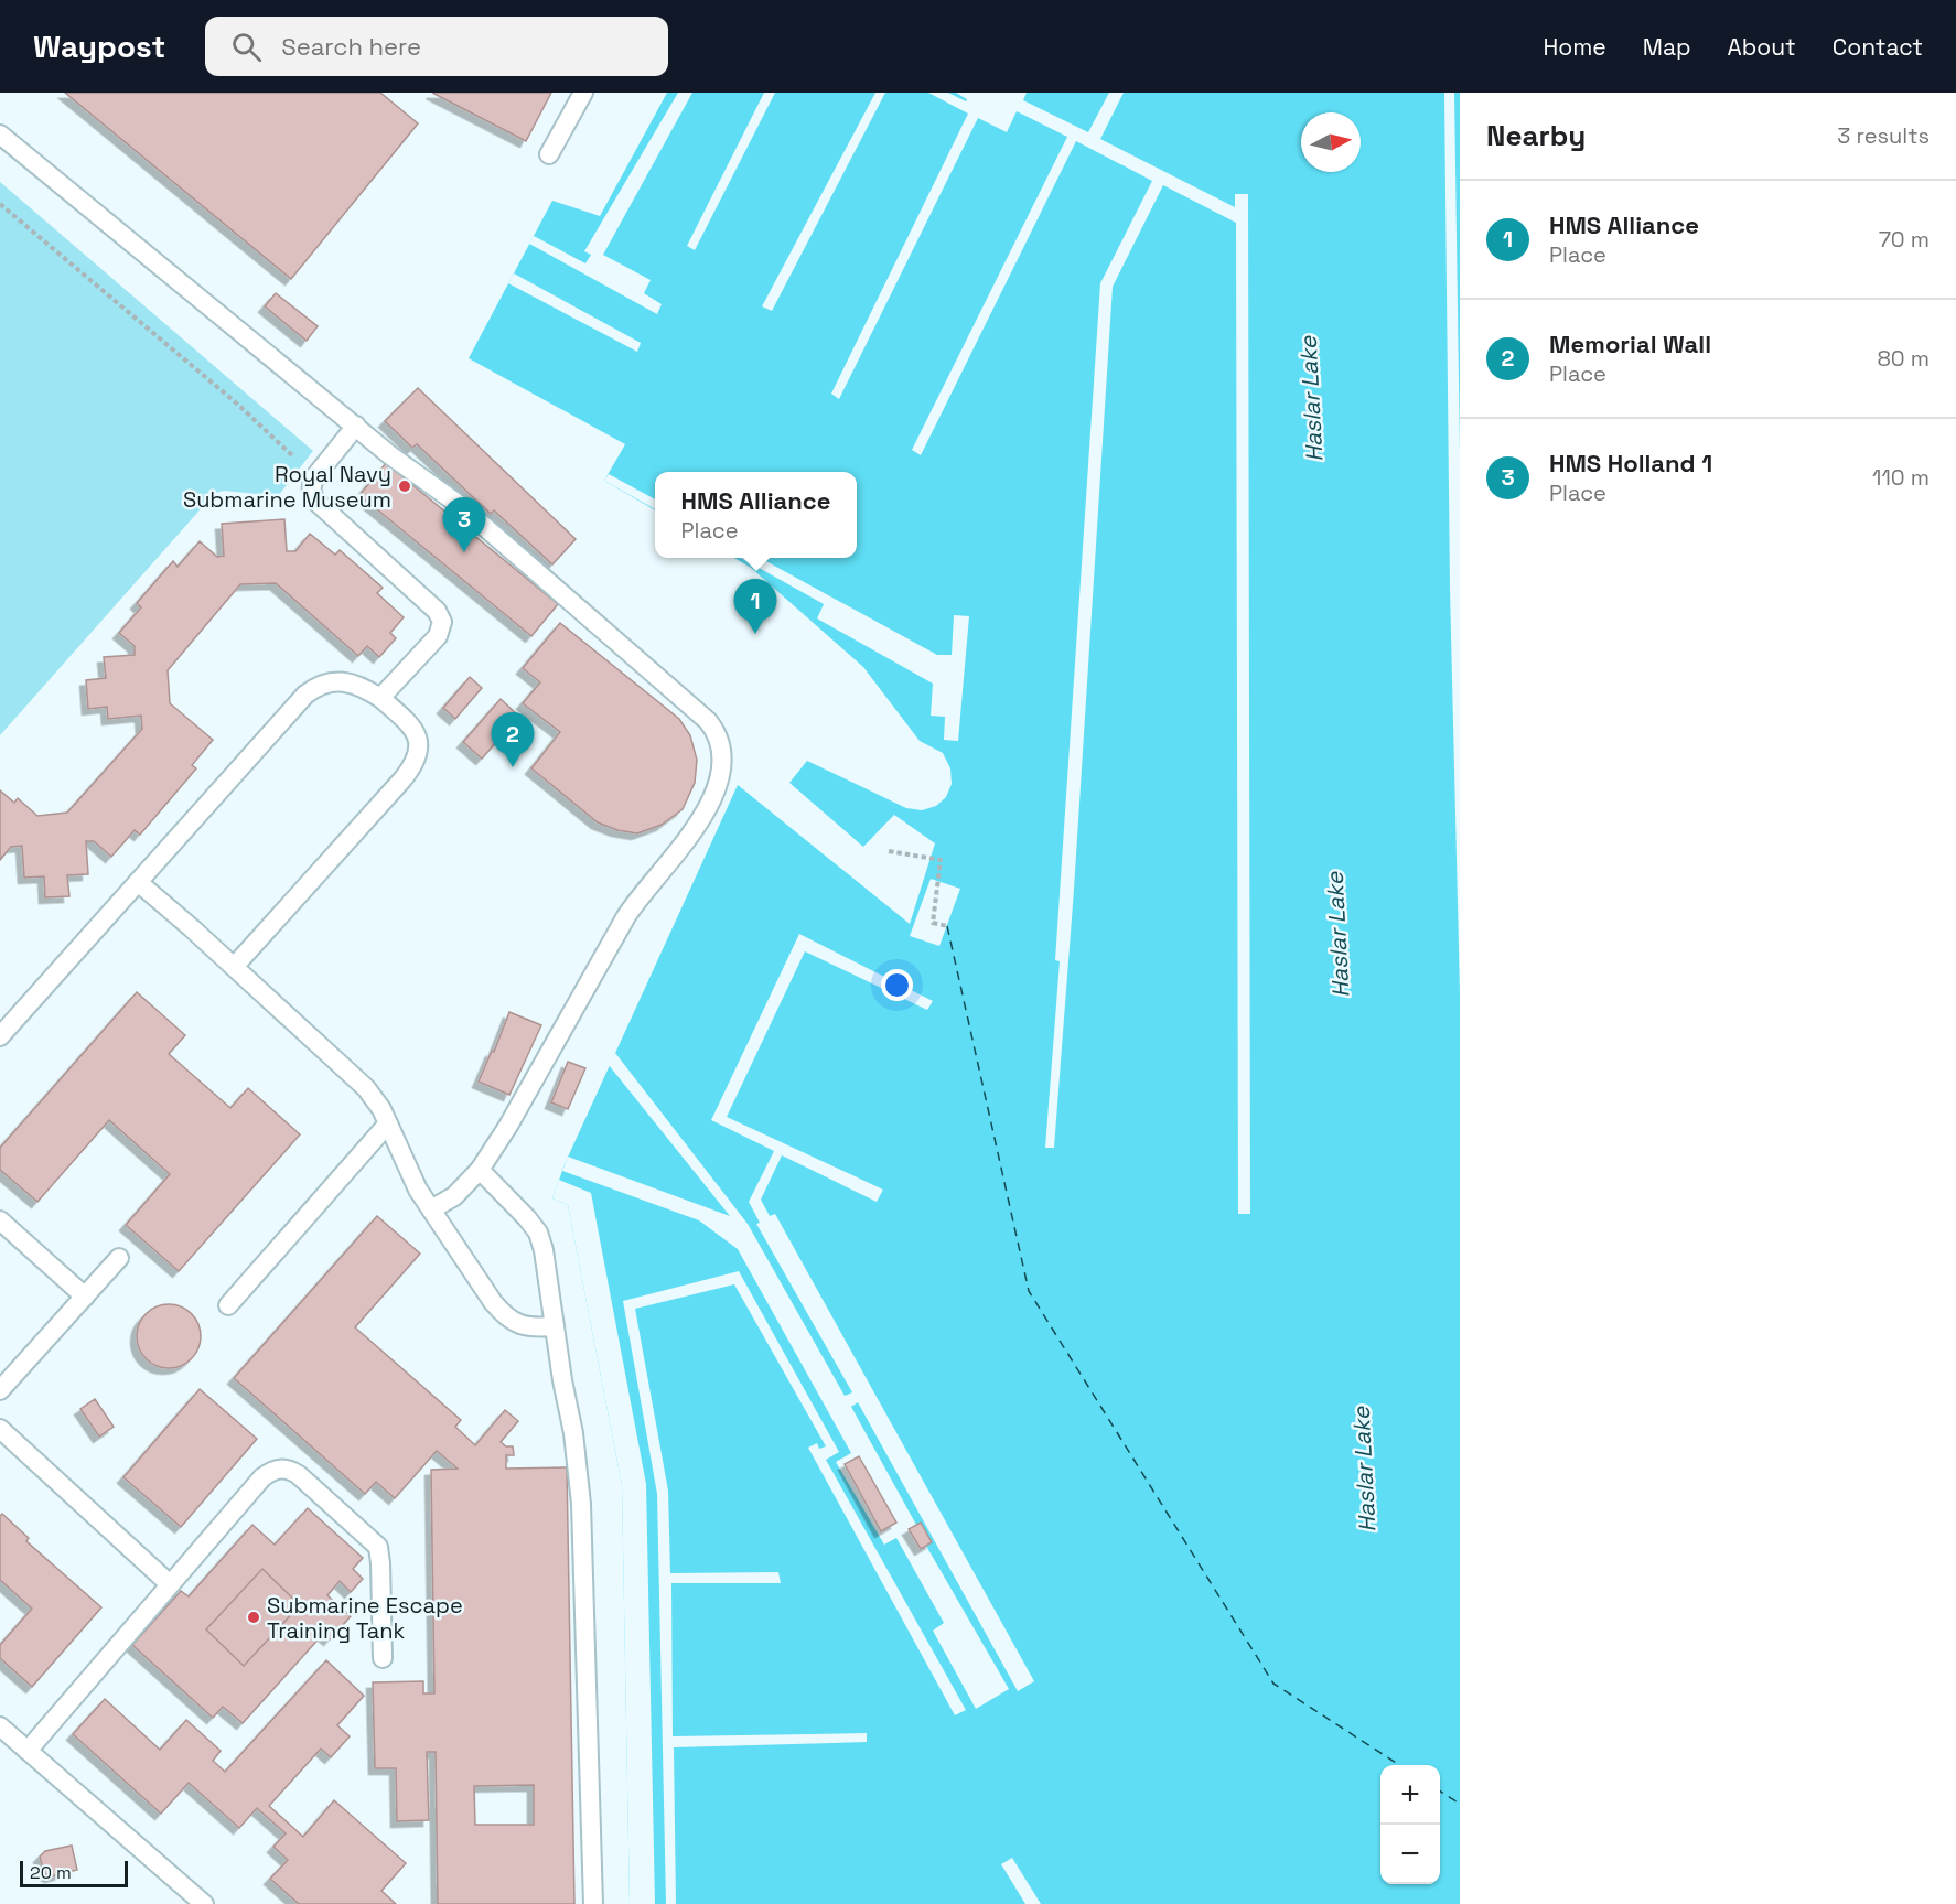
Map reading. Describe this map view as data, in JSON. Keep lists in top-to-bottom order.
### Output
{
  "water": ["Haslar Lake"],
  "places": ["Royal Navy Submarine Museum", "Submarine Escape Training Tank"],
  "scale_bar": "20 m",
  "north": "right",
  "page": {
    "header": "Waypost",
    "search": "Search here",
    "nav": [
      "Home",
      "Map",
      "About",
      "Contact"
    ],
    "heading": ["Nearby", "3 results"],
    "list": [
      {
        "mark": "1",
        "name": "HMS Alliance",
        "note": "Place",
        "value": "70 m"
      },
      {
        "mark": "2",
        "name": "Memorial Wall",
        "note": "Place",
        "value": "80 m"
      },
      {
        "mark": "3",
        "name": "HMS Holland 1",
        "note": "Place",
        "value": "110 m"
      }
    ],
    "popup": ["HMS Alliance", "Place"],
    "pins": ["3", "1", "2"],
    "map_buttons": ["+", "−"],
    "scale": "20 m"
  }
}
